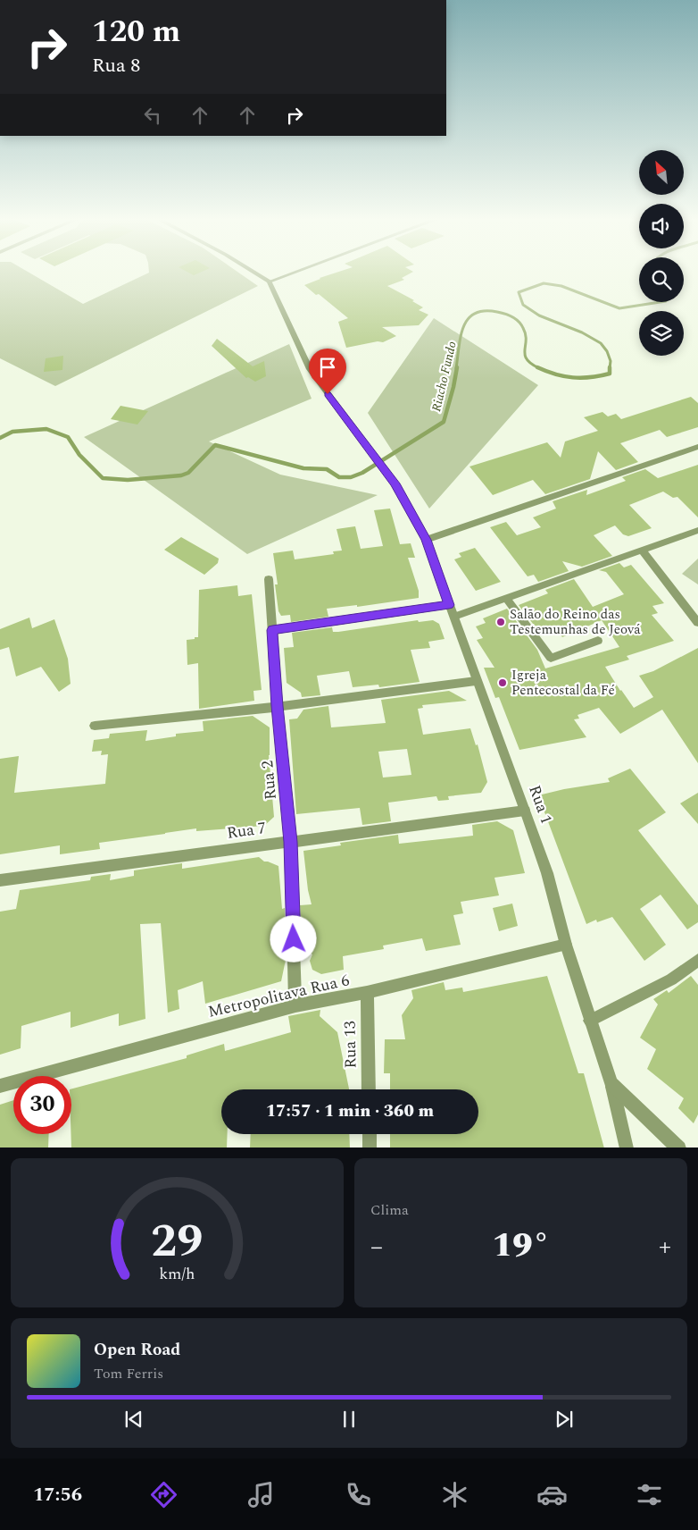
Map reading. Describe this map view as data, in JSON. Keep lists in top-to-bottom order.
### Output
{
  "streets": {
    "street": [
      "Rua 2",
      "Rua 1",
      "Rua 7",
      "Metropolitava Rua 6",
      "Rua 13"
    ]
  },
  "crossings": [
    ["Rua 2", "Rua 7"],
    ["Rua 2", "Metropolitava Rua 6"],
    ["Rua 1", "Rua 7"],
    ["Rua 1", "Metropolitava Rua 6"],
    ["Metropolitava Rua 6", "Rua 13"]
  ],
  "water": ["Riacho Fundo"],
  "places": ["Salão do Reino das Testemunhas de Jeová", "Igreja Pentecostal da Fé"],
  "north": "top left",
  "page": {
    "turn": ["120 m", "Rua 8"],
    "limit": "30",
    "trip": "17:57 · 1 min · 360 m",
    "tile": "Clima",
    "heat": ["−", "19°", "+"],
    "song": ["Open Road", "Tom Ferris"],
    "tabs": "17:56",
    "gauge": ["29", "km/h"]
  }
}
